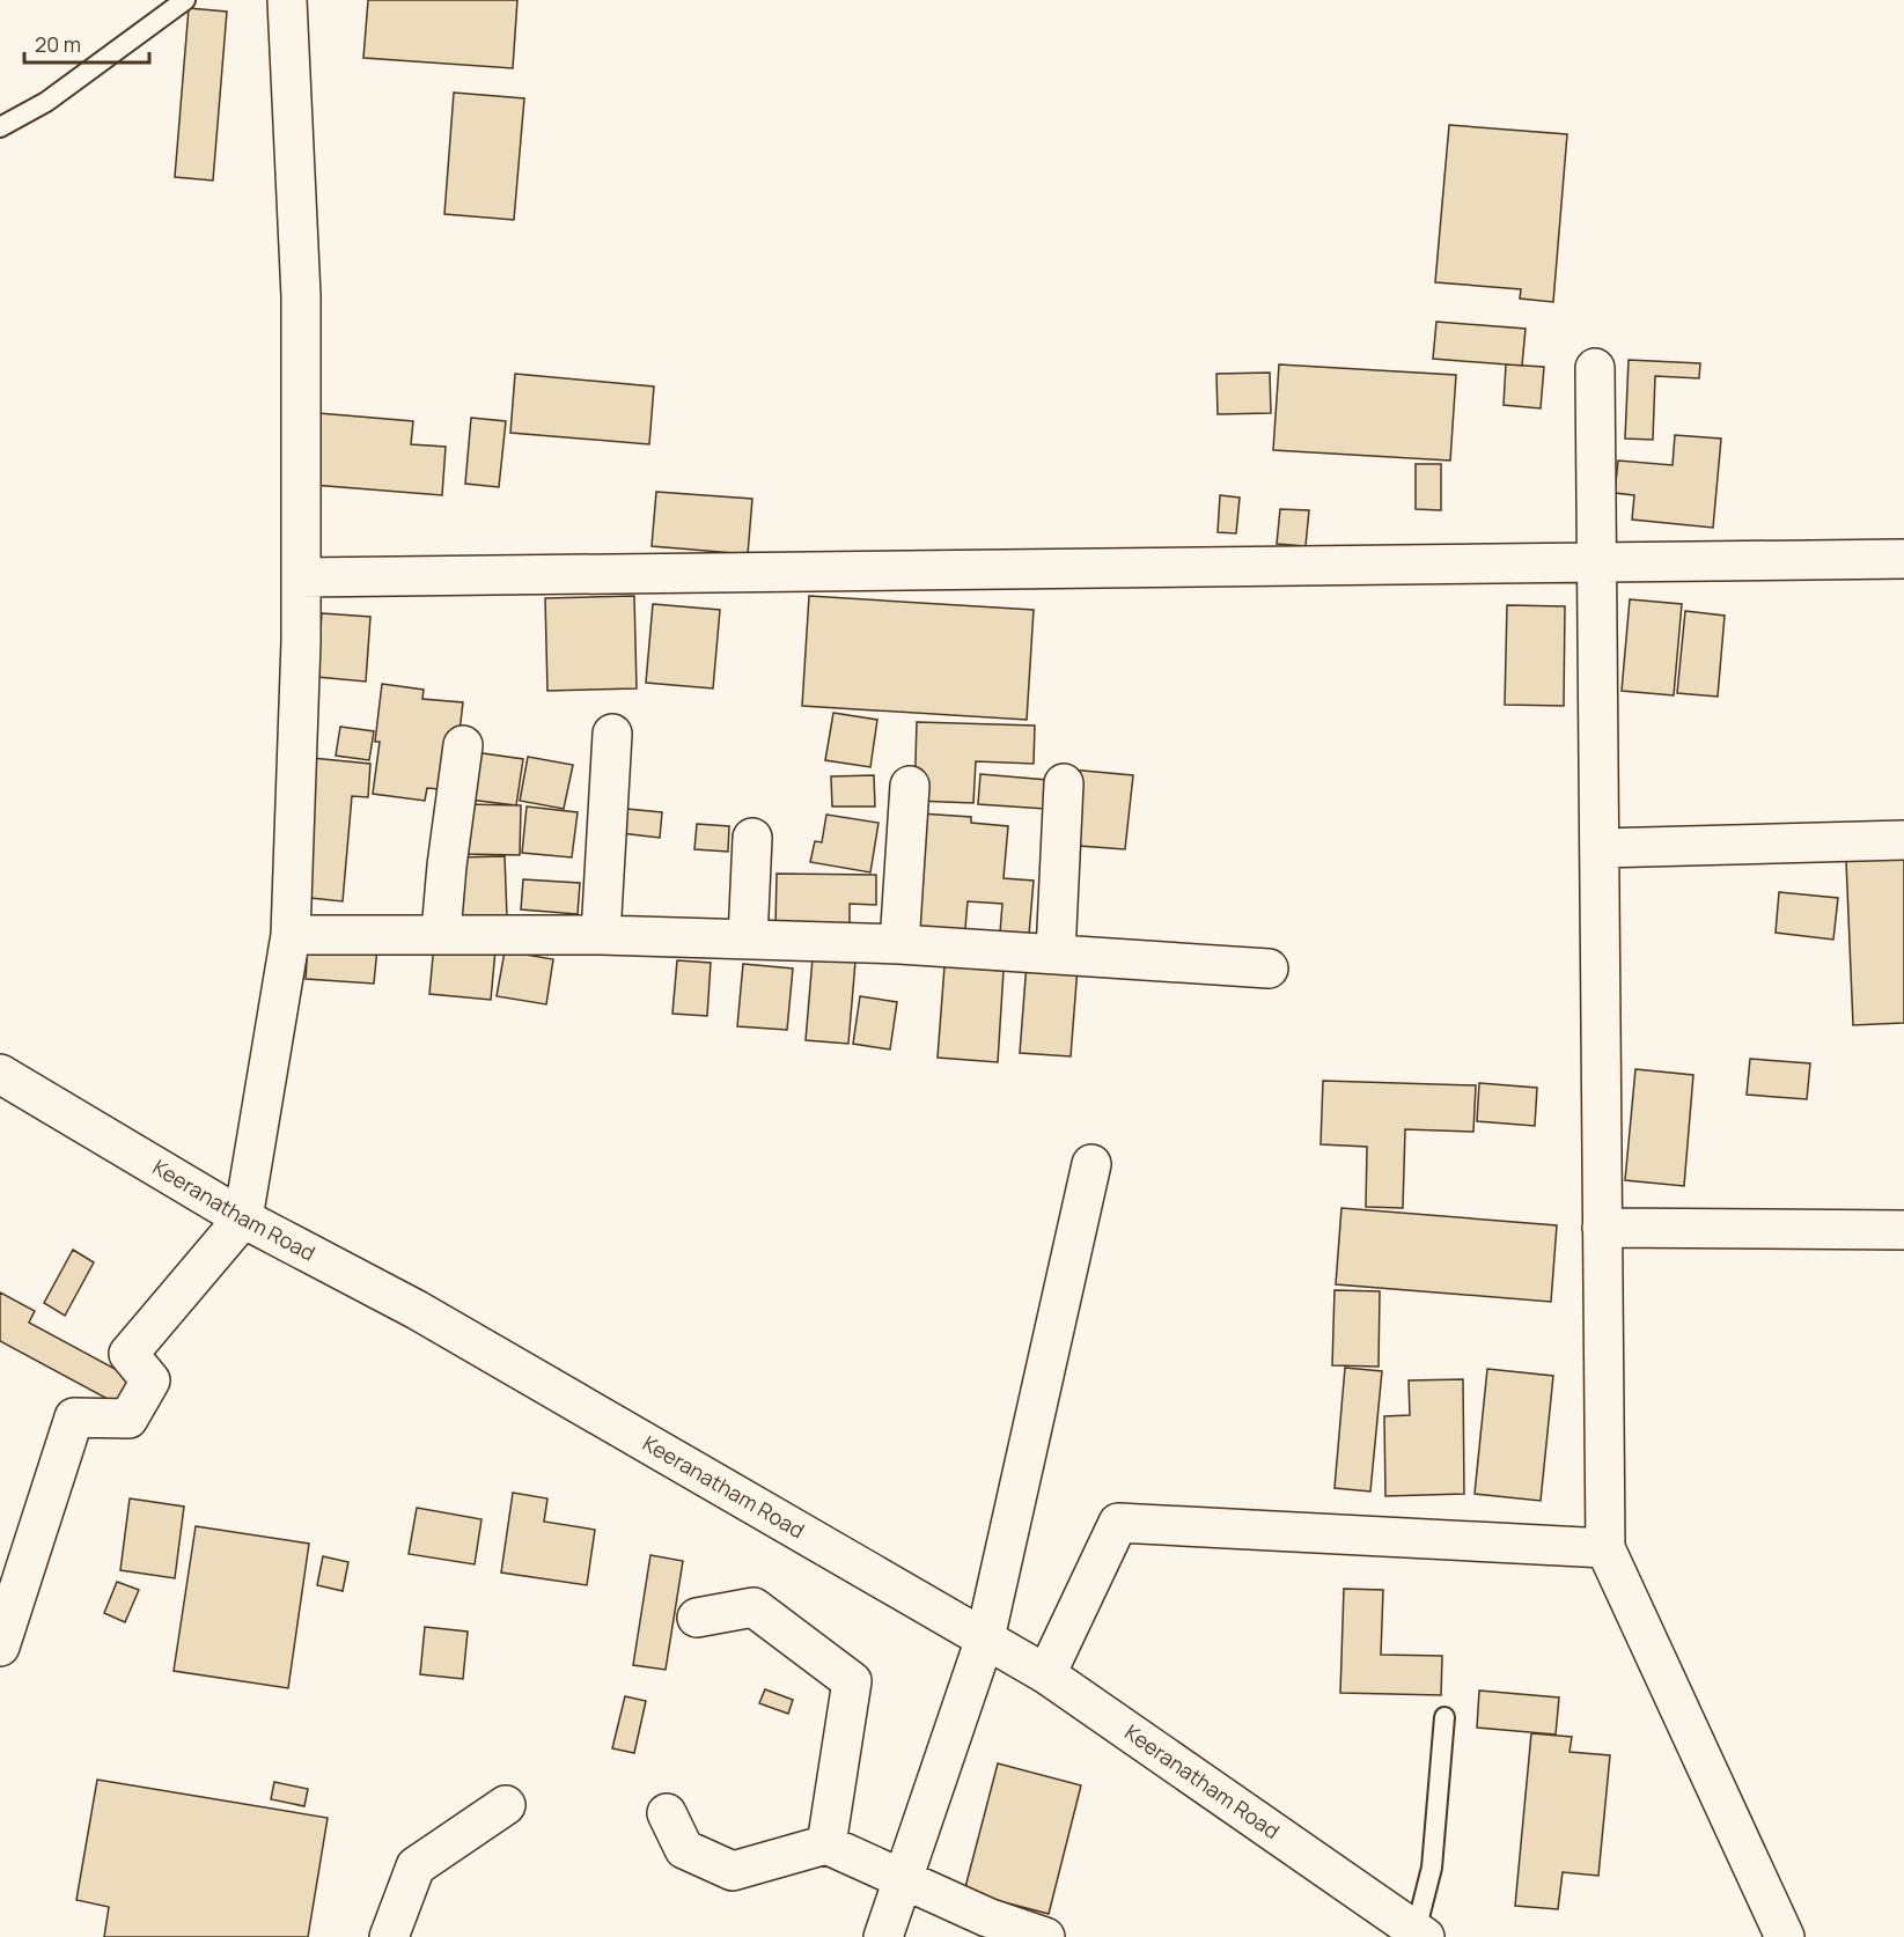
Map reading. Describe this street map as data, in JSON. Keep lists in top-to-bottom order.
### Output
{
  "streets": {
    "street": ["Keeranatham Road"]
  },
  "scale_bar": "20 m"
}
